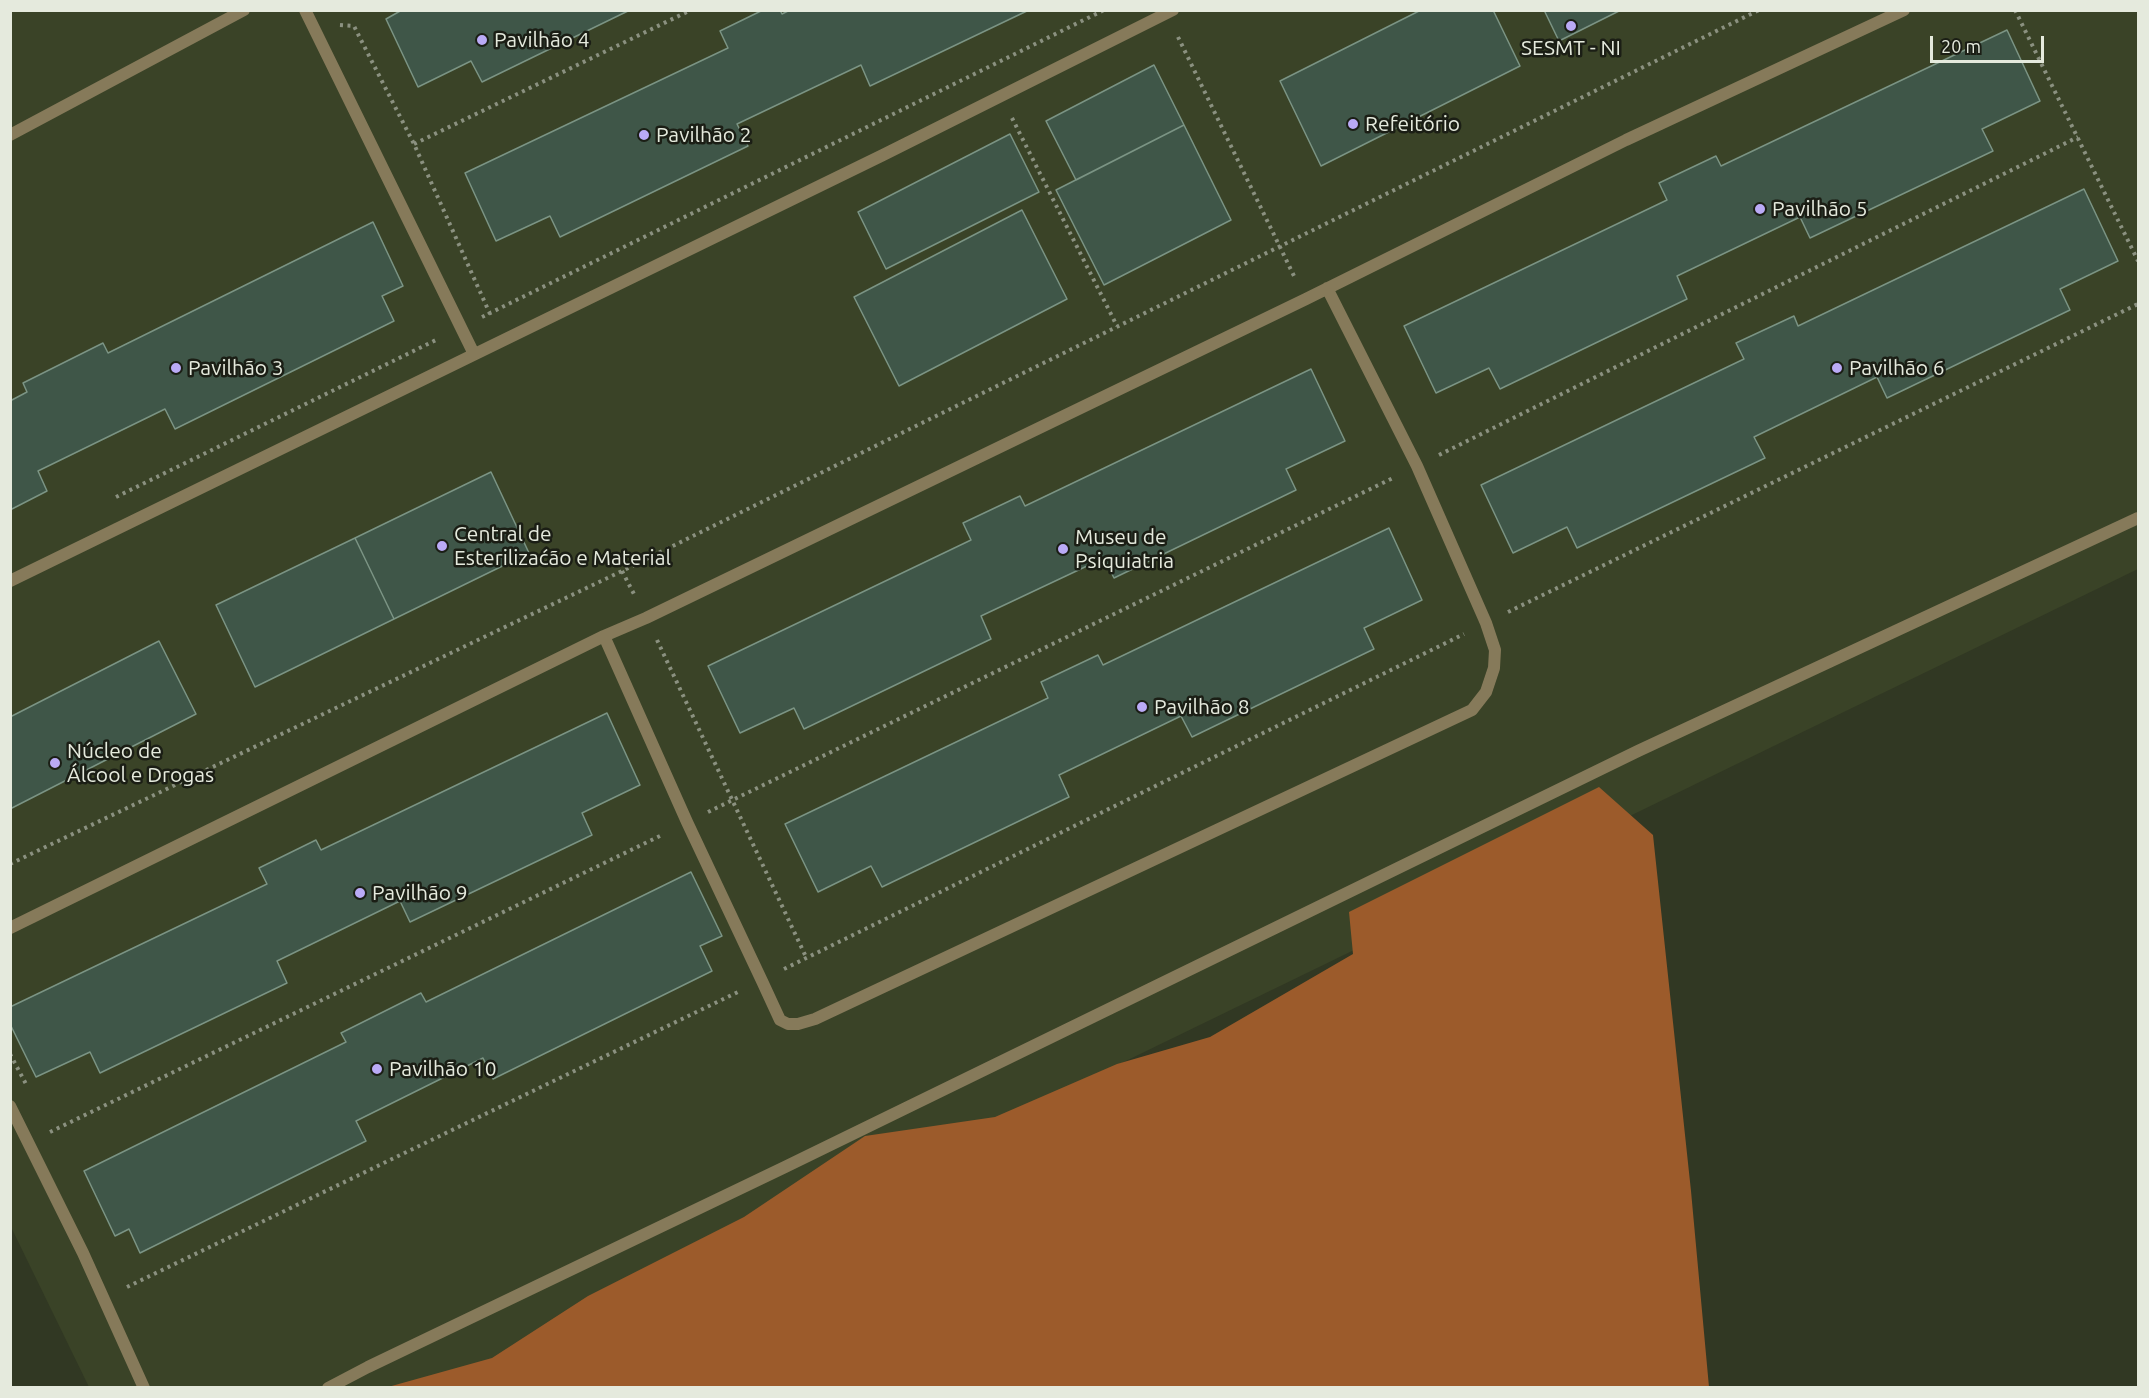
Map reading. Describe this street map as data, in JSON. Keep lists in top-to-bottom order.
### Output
{
  "places": [
    "SESMT - NI",
    "Pavilhão 4",
    "Refeitório",
    "Pavilhão 2",
    "Pavilhão 5",
    "Pavilhão 3",
    "Pavilhão 6",
    "Central de Esterilizaćão e Material",
    "Museu de Psiquiatria",
    "Pavilhão 8",
    "Núcleo de Álcool e Drogas",
    "Pavilhão 9",
    "Pavilhão 10"
  ],
  "scale_bar": "20 m"
}
